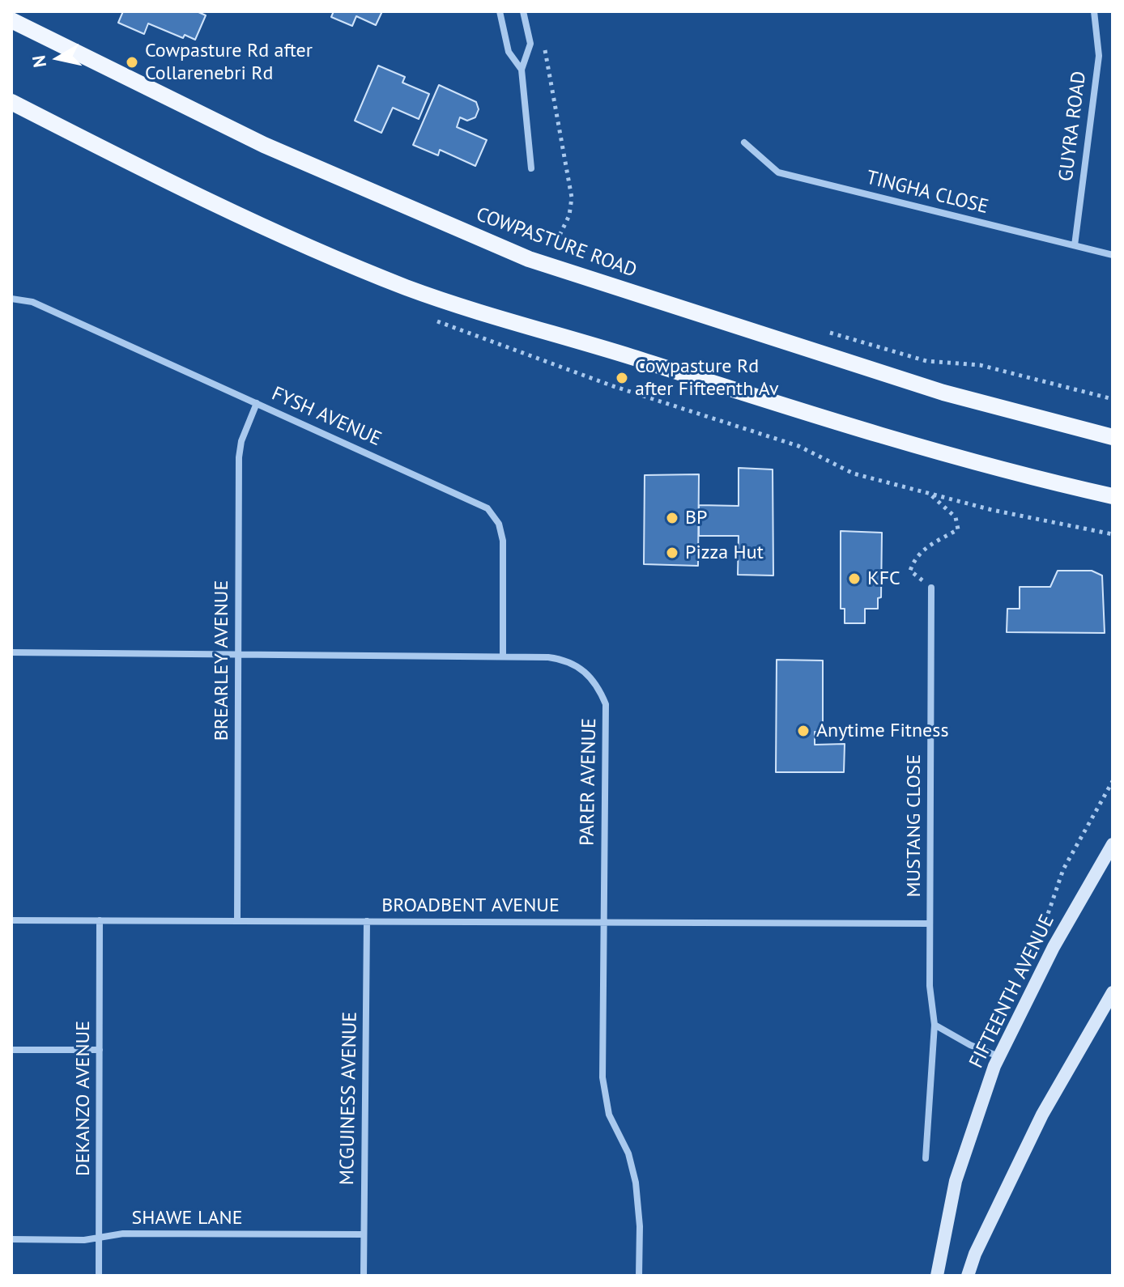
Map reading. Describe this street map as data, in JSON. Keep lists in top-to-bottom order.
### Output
{
  "streets": {
    "main road": ["COWPASTURE ROAD", "FIFTEENTH AVENUE"],
    "street": [
      "GUYRA ROAD",
      "TINGHA CLOSE",
      "FYSH AVENUE",
      "BREARLEY AVENUE",
      "PARER AVENUE",
      "MUSTANG CLOSE",
      "BROADBENT AVENUE",
      "DEKANZO AVENUE",
      "MCGUINESS AVENUE",
      "SHAWE LANE"
    ]
  },
  "crossings": [
    ["GUYRA ROAD", "TINGHA CLOSE"],
    ["FYSH AVENUE", "BREARLEY AVENUE"],
    ["FYSH AVENUE", "PARER AVENUE"],
    ["BREARLEY AVENUE", "PARER AVENUE"],
    ["BREARLEY AVENUE", "BROADBENT AVENUE"],
    ["PARER AVENUE", "BROADBENT AVENUE"],
    ["MUSTANG CLOSE", "BROADBENT AVENUE"],
    ["BROADBENT AVENUE", "DEKANZO AVENUE"],
    ["BROADBENT AVENUE", "MCGUINESS AVENUE"],
    ["DEKANZO AVENUE", "SHAWE LANE"],
    ["MCGUINESS AVENUE", "SHAWE LANE"]
  ],
  "places": [
    "Cowpasture Rd after Collarenebri Rd",
    "Cowpasture Rd after Fifteenth Av",
    "BP",
    "Pizza Hut",
    "KFC",
    "Anytime Fitness"
  ],
  "north": "left"
}
